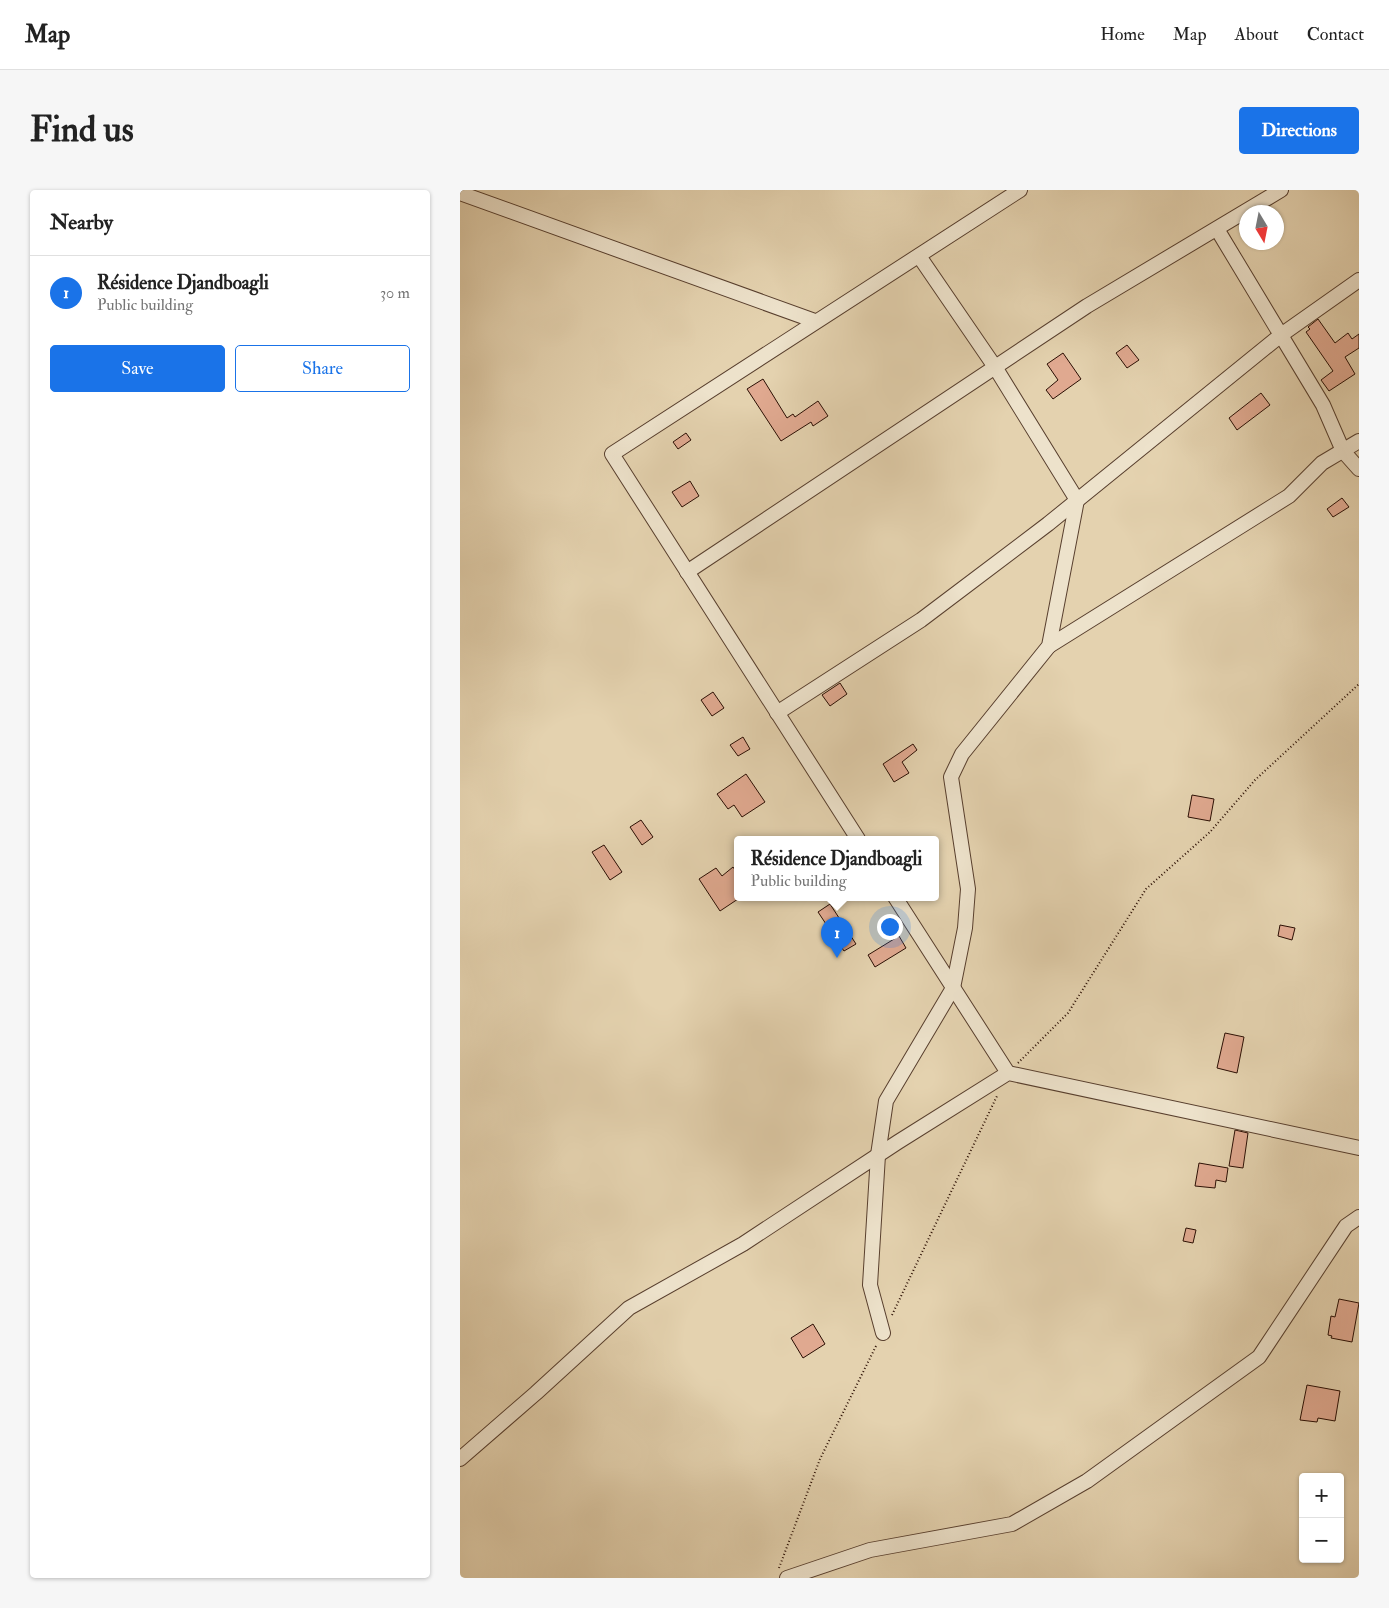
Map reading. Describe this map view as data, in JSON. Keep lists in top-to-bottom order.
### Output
{
  "north": "bottom",
  "page": {
    "header": "Map",
    "nav": [
      "Home",
      "Map",
      "About",
      "Contact"
    ],
    "buttons": [
      "Directions",
      ["Save", "Share"]
    ],
    "title": "Find us",
    "heading": "Nearby",
    "list": [
      {
        "mark": "1",
        "name": "Résidence Djandboagli",
        "note": "Public building",
        "value": "30 m"
      }
    ],
    "popup": ["Résidence Djandboagli", "Public building"],
    "pins": "1",
    "map_buttons": ["+", "−"]
  }
}
